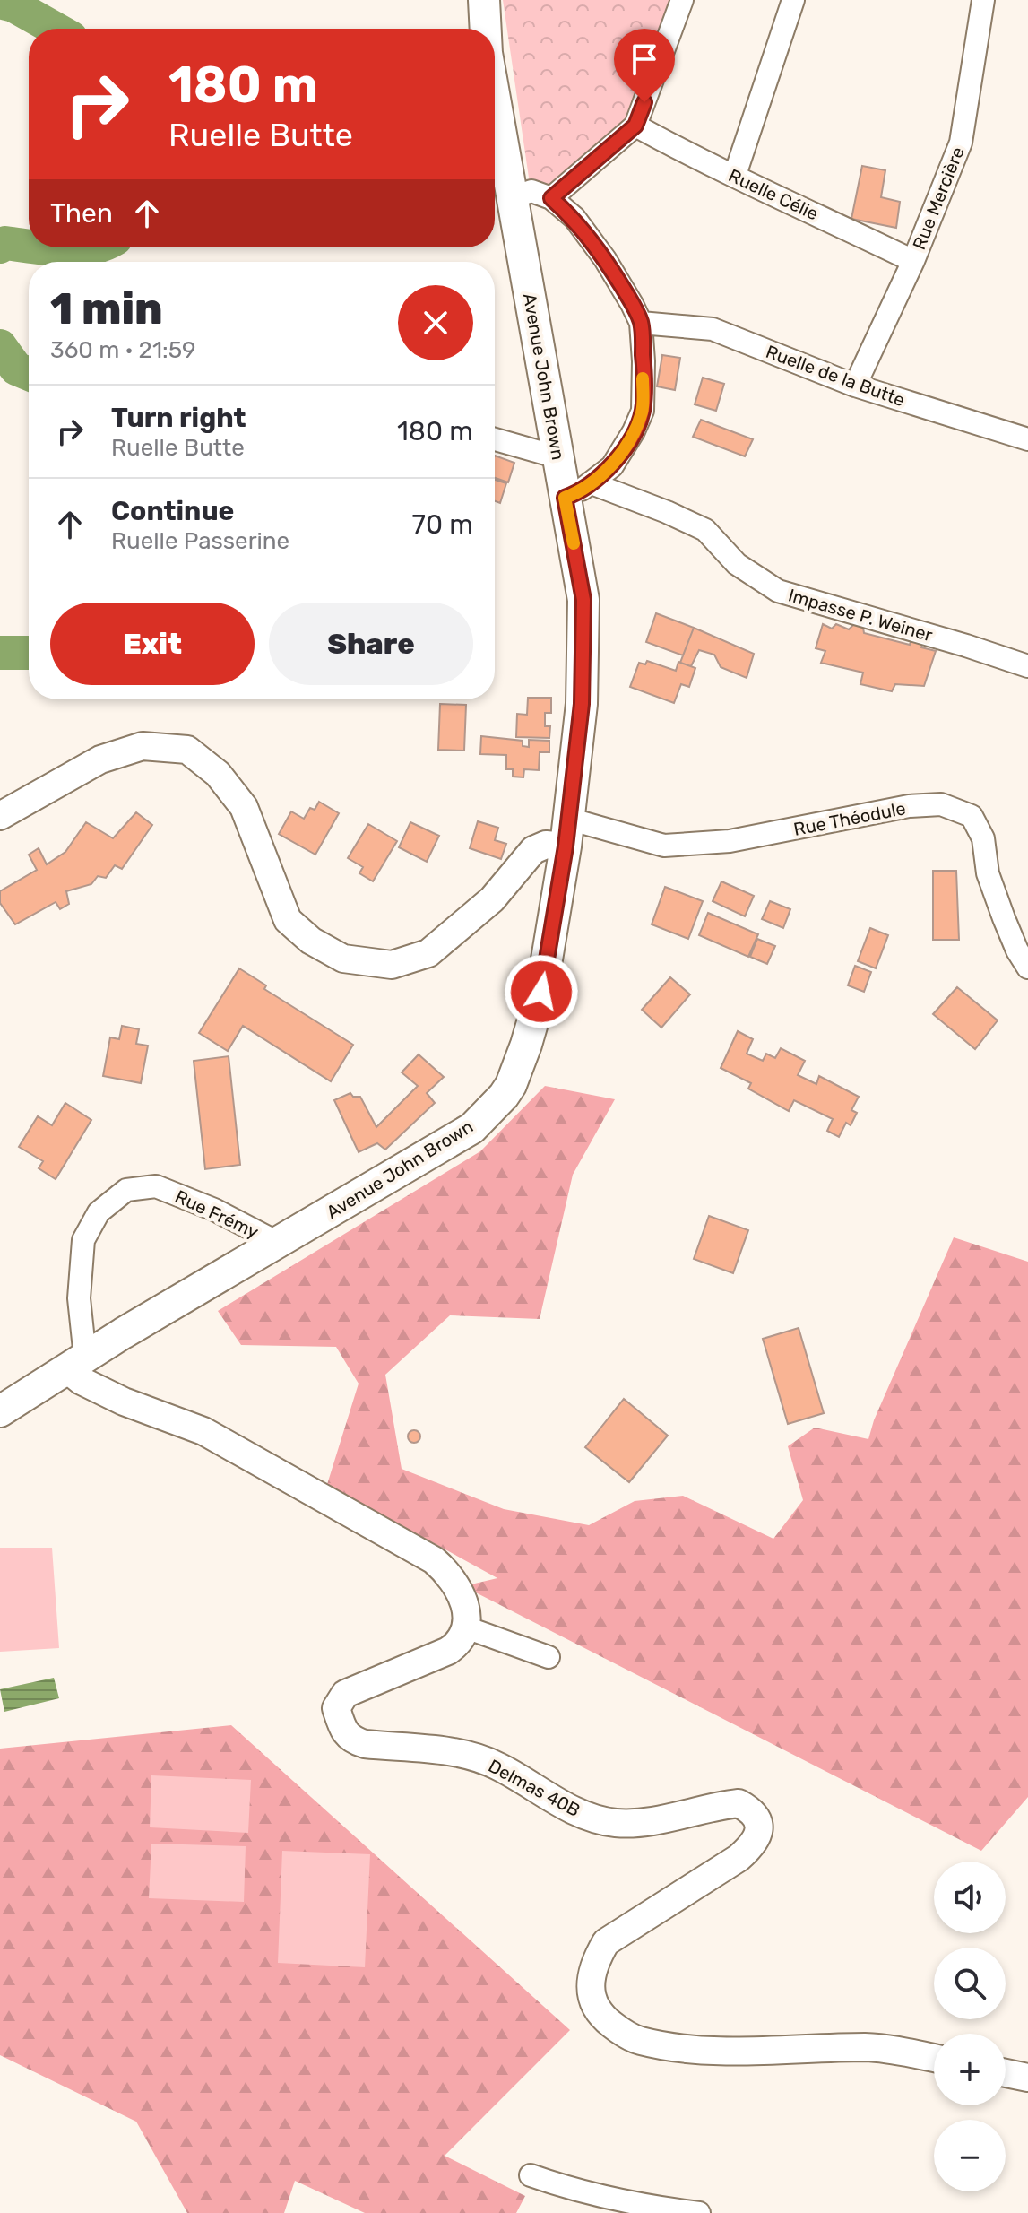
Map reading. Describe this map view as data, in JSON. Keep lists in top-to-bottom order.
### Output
{
  "streets": {
    "main road": ["Avenue John Brown"],
    "street": [
      "Ruelle Célie",
      "Rue Mercière",
      "Ruelle de la Butte",
      "Impasse P. Weiner",
      "Rue Théodule",
      "Rue Frémy",
      "Delmas 40B"
    ]
  },
  "crossings": [
    ["Ruelle Célie", "Rue Mercière"],
    ["Rue Mercière", "Ruelle de la Butte"],
    ["Avenue John Brown", "Impasse P. Weiner"],
    ["Avenue John Brown", "Rue Théodule"],
    ["Avenue John Brown", "Rue Frémy"]
  ],
  "page": {
    "turn": ["180 m", "Ruelle Butte"],
    "then": "Then",
    "heading": ["1 min", "360 m · 21:59"],
    "list": [
      {
        "name": "Turn right",
        "note": "Ruelle Butte",
        "value": "180 m"
      },
      {
        "name": "Continue",
        "note": "Ruelle Passerine",
        "value": "70 m"
      }
    ],
    "buttons": ["Exit", "Share"],
    "map_buttons": ["+", "−"]
  }
}
